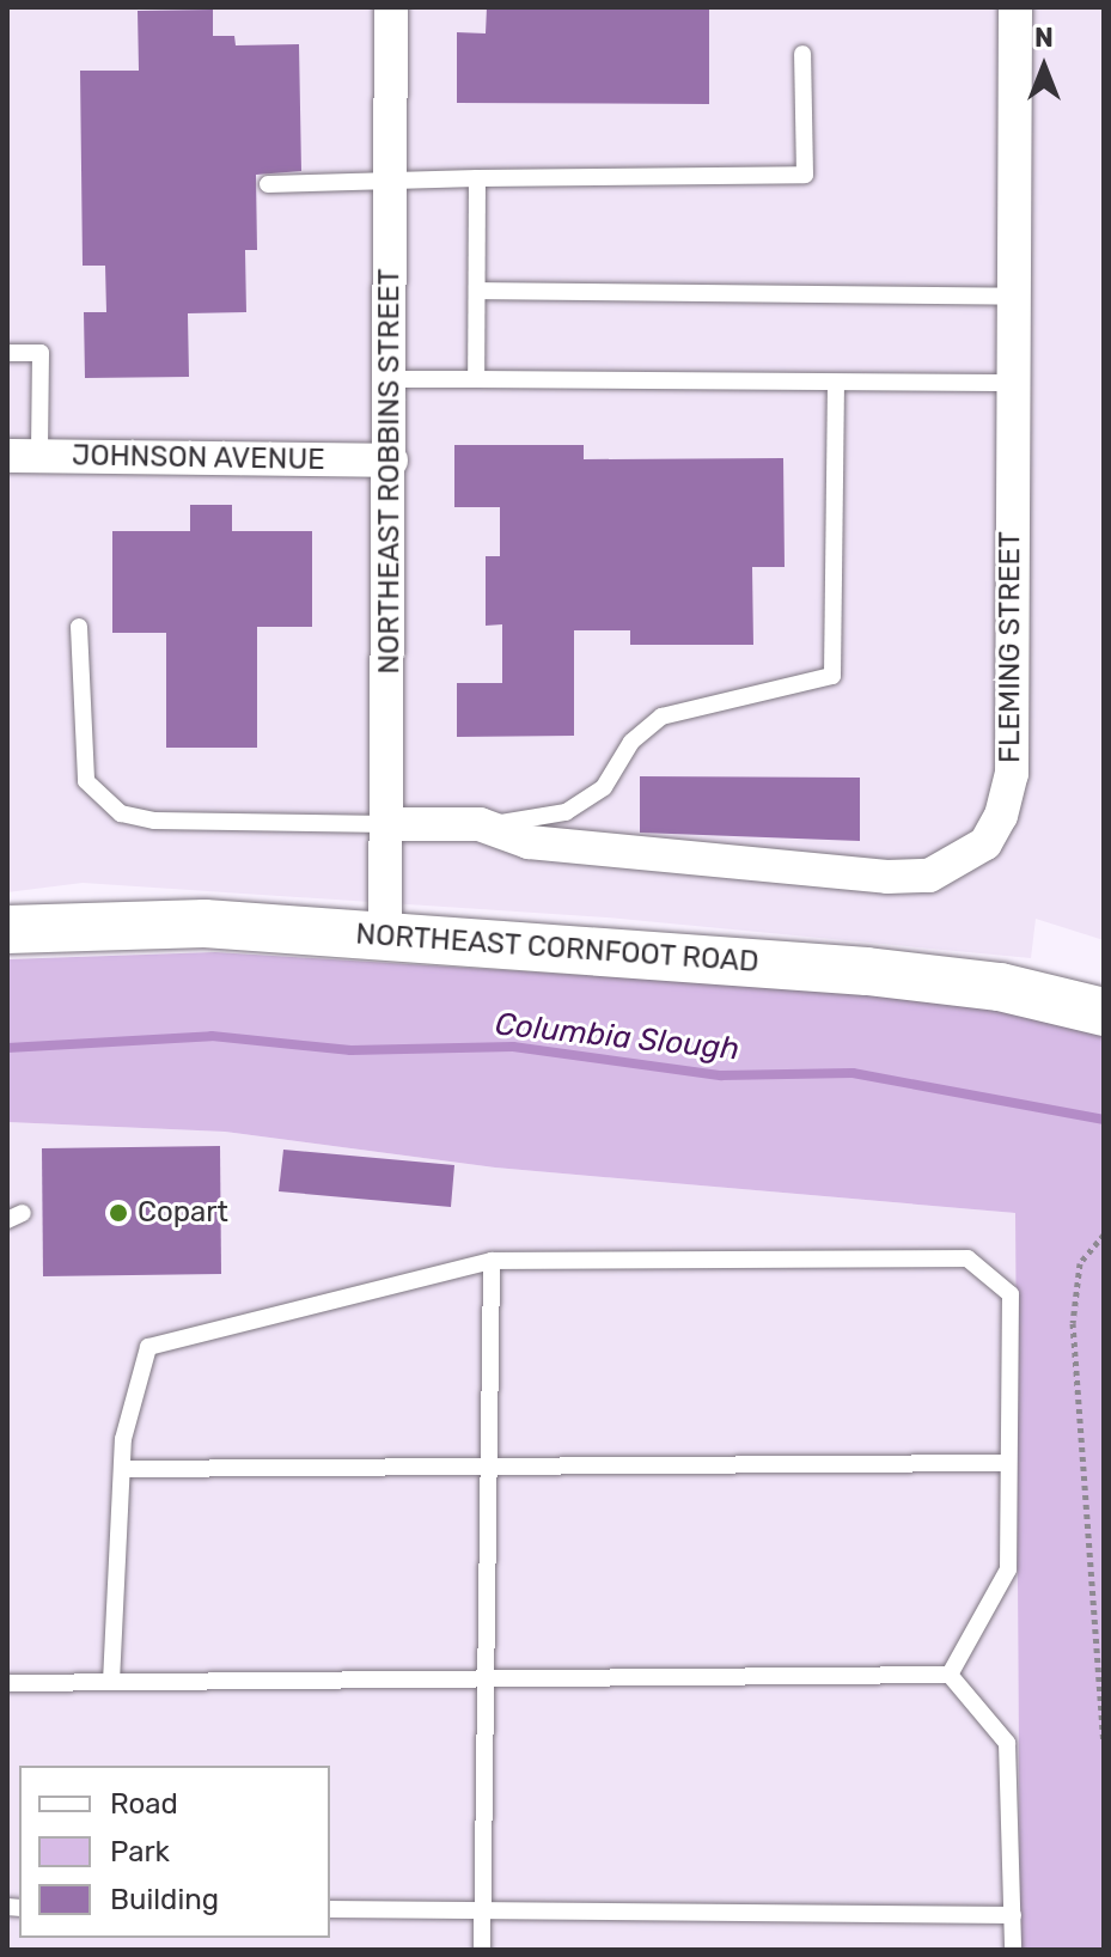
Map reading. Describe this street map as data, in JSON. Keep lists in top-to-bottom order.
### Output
{
  "streets": {
    "street": [
      "JOHNSON AVENUE",
      "NORTHEAST ROBBINS STREET",
      "FLEMING STREET",
      "NORTHEAST CORNFOOT ROAD"
    ]
  },
  "crossings": [
    ["JOHNSON AVENUE", "NORTHEAST ROBBINS STREET"],
    ["NORTHEAST ROBBINS STREET", "FLEMING STREET"],
    ["NORTHEAST ROBBINS STREET", "NORTHEAST CORNFOOT ROAD"]
  ],
  "water": ["Columbia Slough"],
  "places": ["Copart"],
  "legend": ["Road", "Park", "Building"],
  "north": "top"
}
